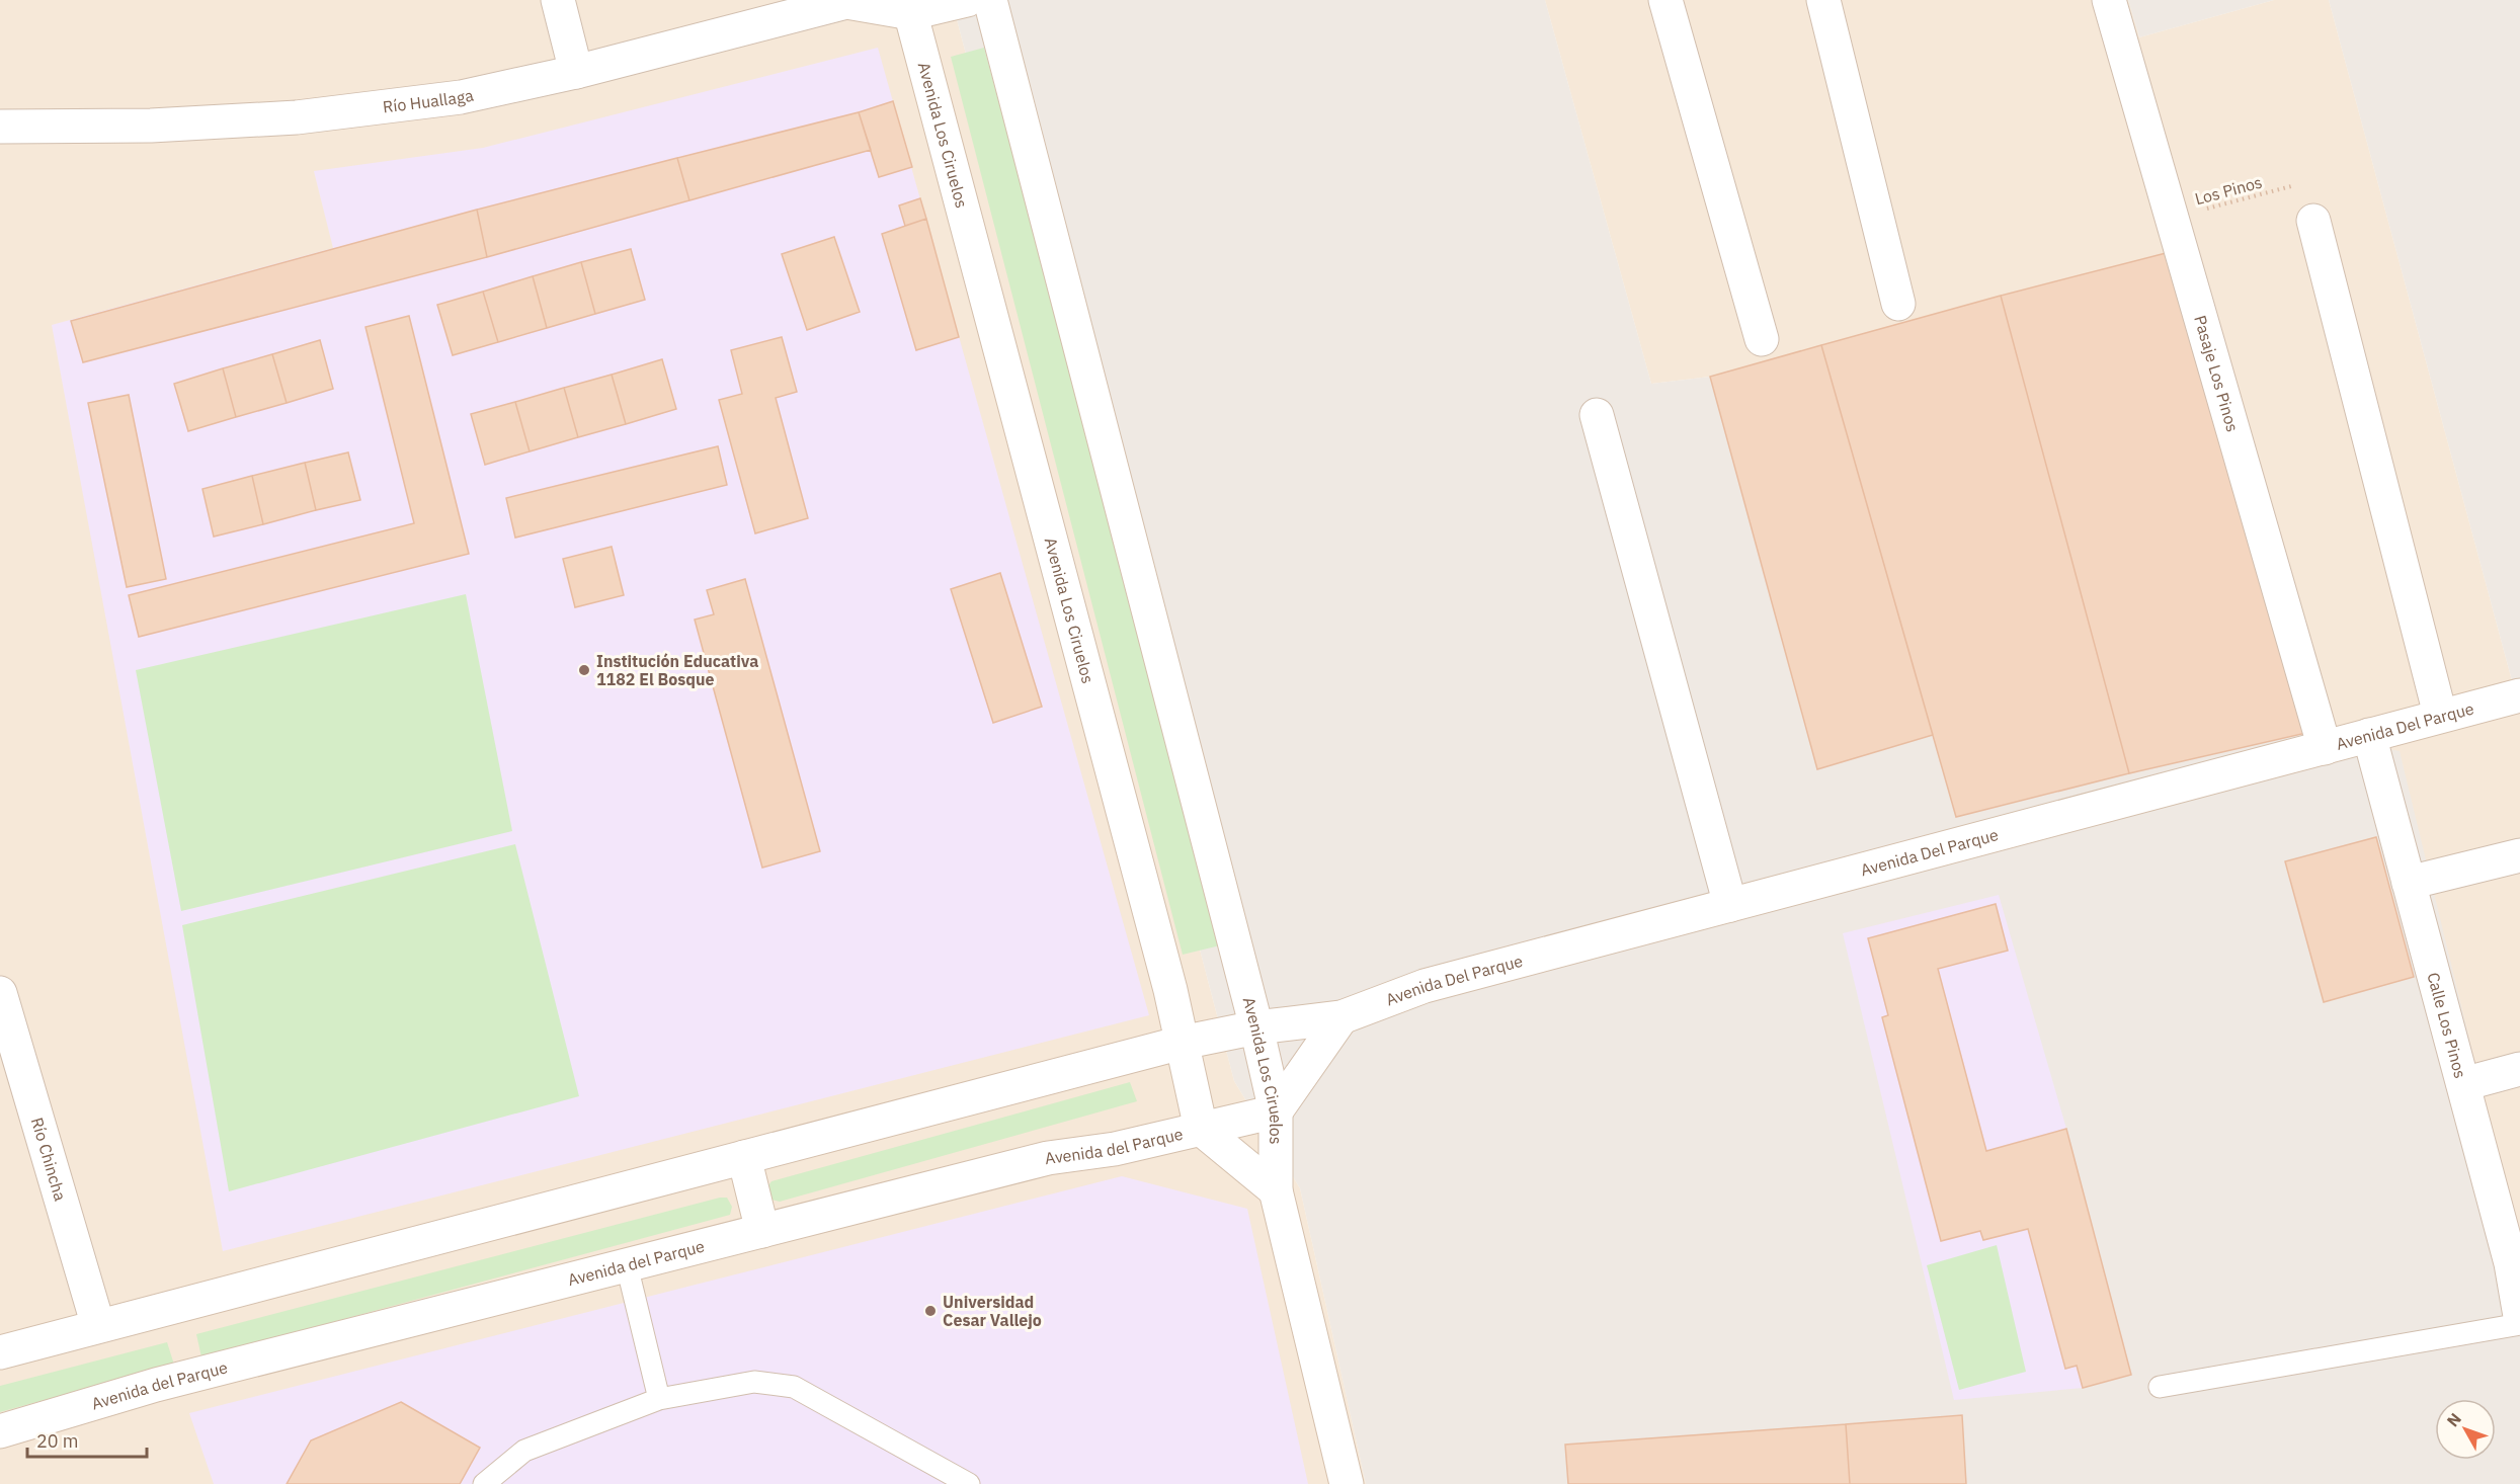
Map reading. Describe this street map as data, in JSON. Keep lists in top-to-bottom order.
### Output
{
  "streets": {
    "street": [
      "Río Huallaga",
      "Avenida Los Ciruelos",
      "Pasaje Los Pinos",
      "Avenida Del Parque",
      "Calle Los Pinos",
      "Avenida del Parque",
      "Río Chincha"
    ],
    "path": ["Los Pinos"]
  },
  "crossings": [
    ["Avenida Los Ciruelos", "Avenida Del Parque"],
    ["Avenida Los Ciruelos", "Avenida del Parque"],
    ["Los Pinos", "Pasaje Los Pinos"],
    ["Pasaje Los Pinos", "Avenida Del Parque"],
    ["Avenida Del Parque", "Calle Los Pinos"]
  ],
  "places": ["Institución Educativa 1182 El Bosque", "Universidad Cesar Vallejo"],
  "scale_bar": "20 m",
  "north": "top left"
}
